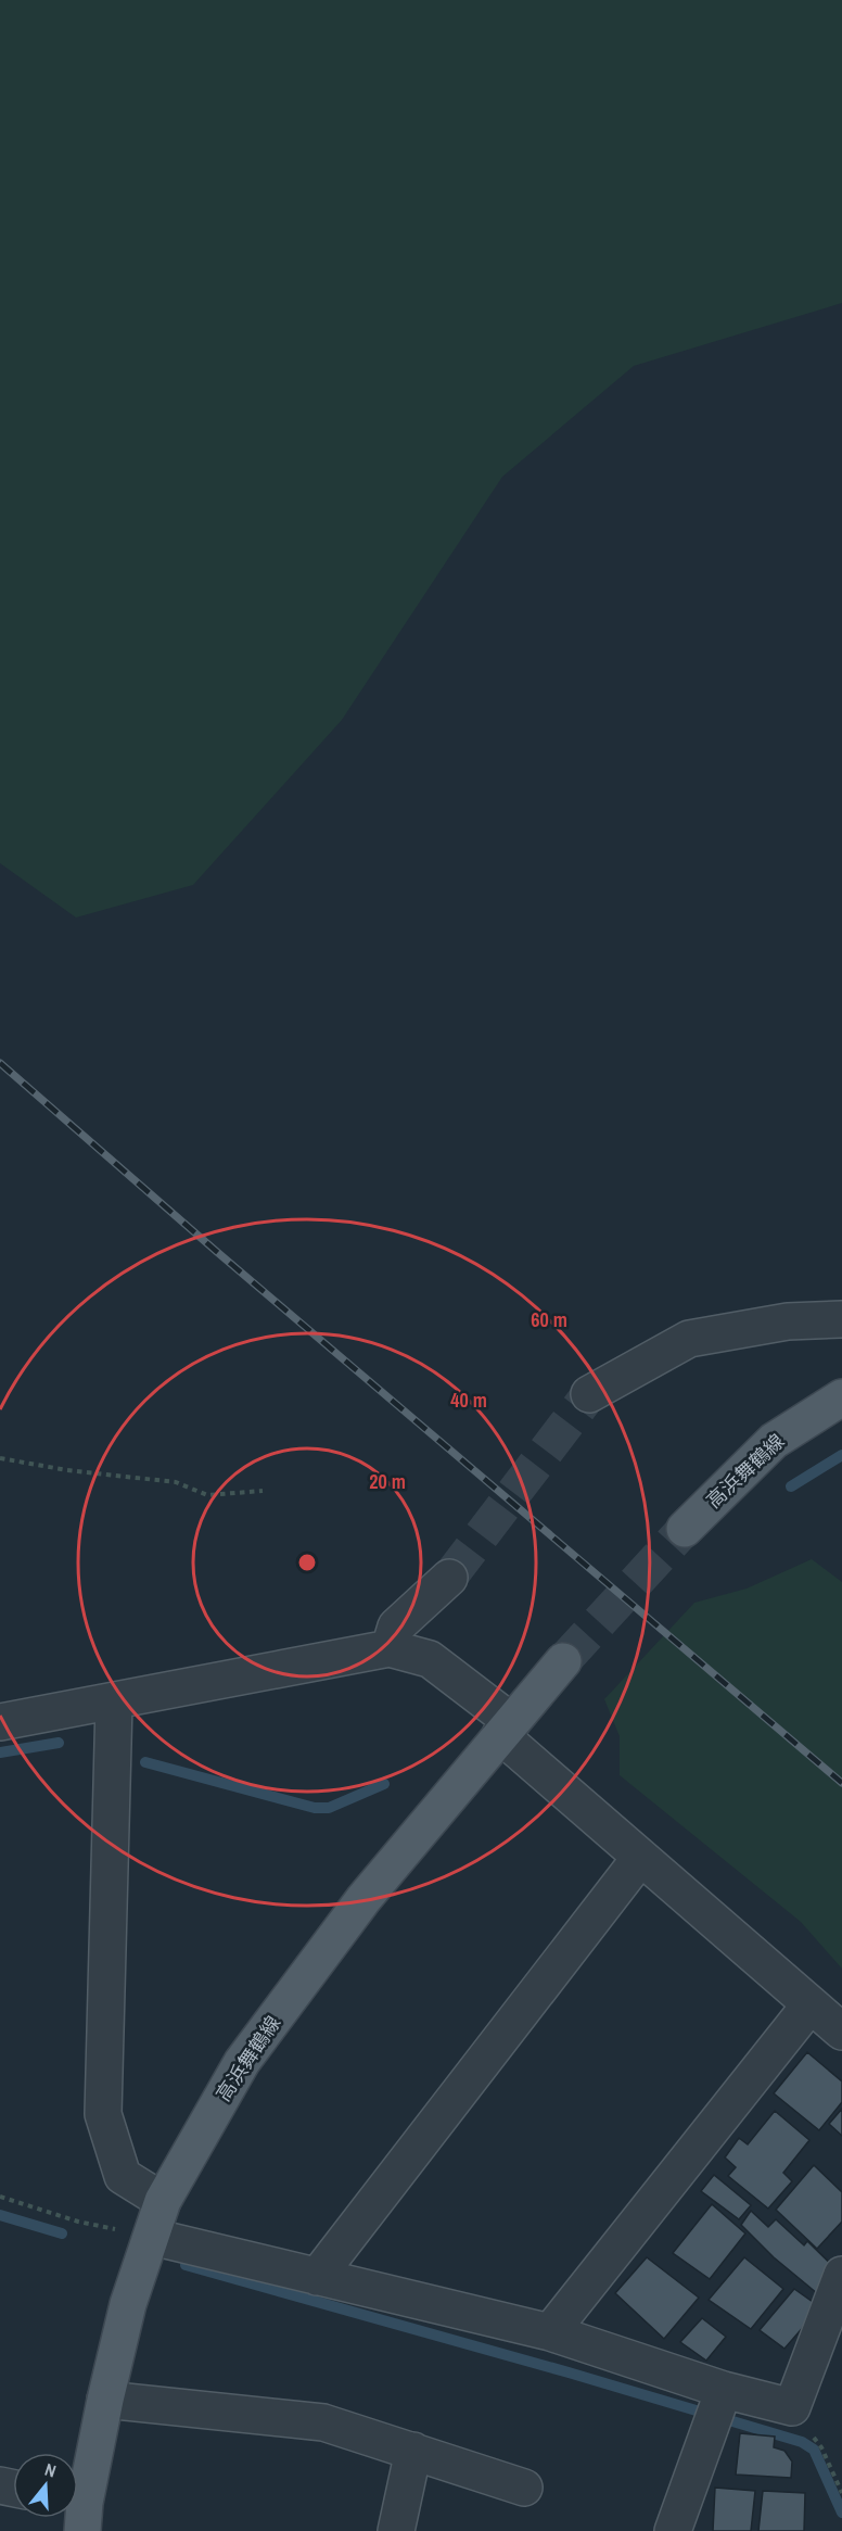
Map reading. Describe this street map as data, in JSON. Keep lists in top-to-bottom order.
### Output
{
  "streets": {
    "main road": ["高浜舞鶴線"]
  },
  "north": "top",
  "rings": ["60 m", "40 m", "20 m"]
}
